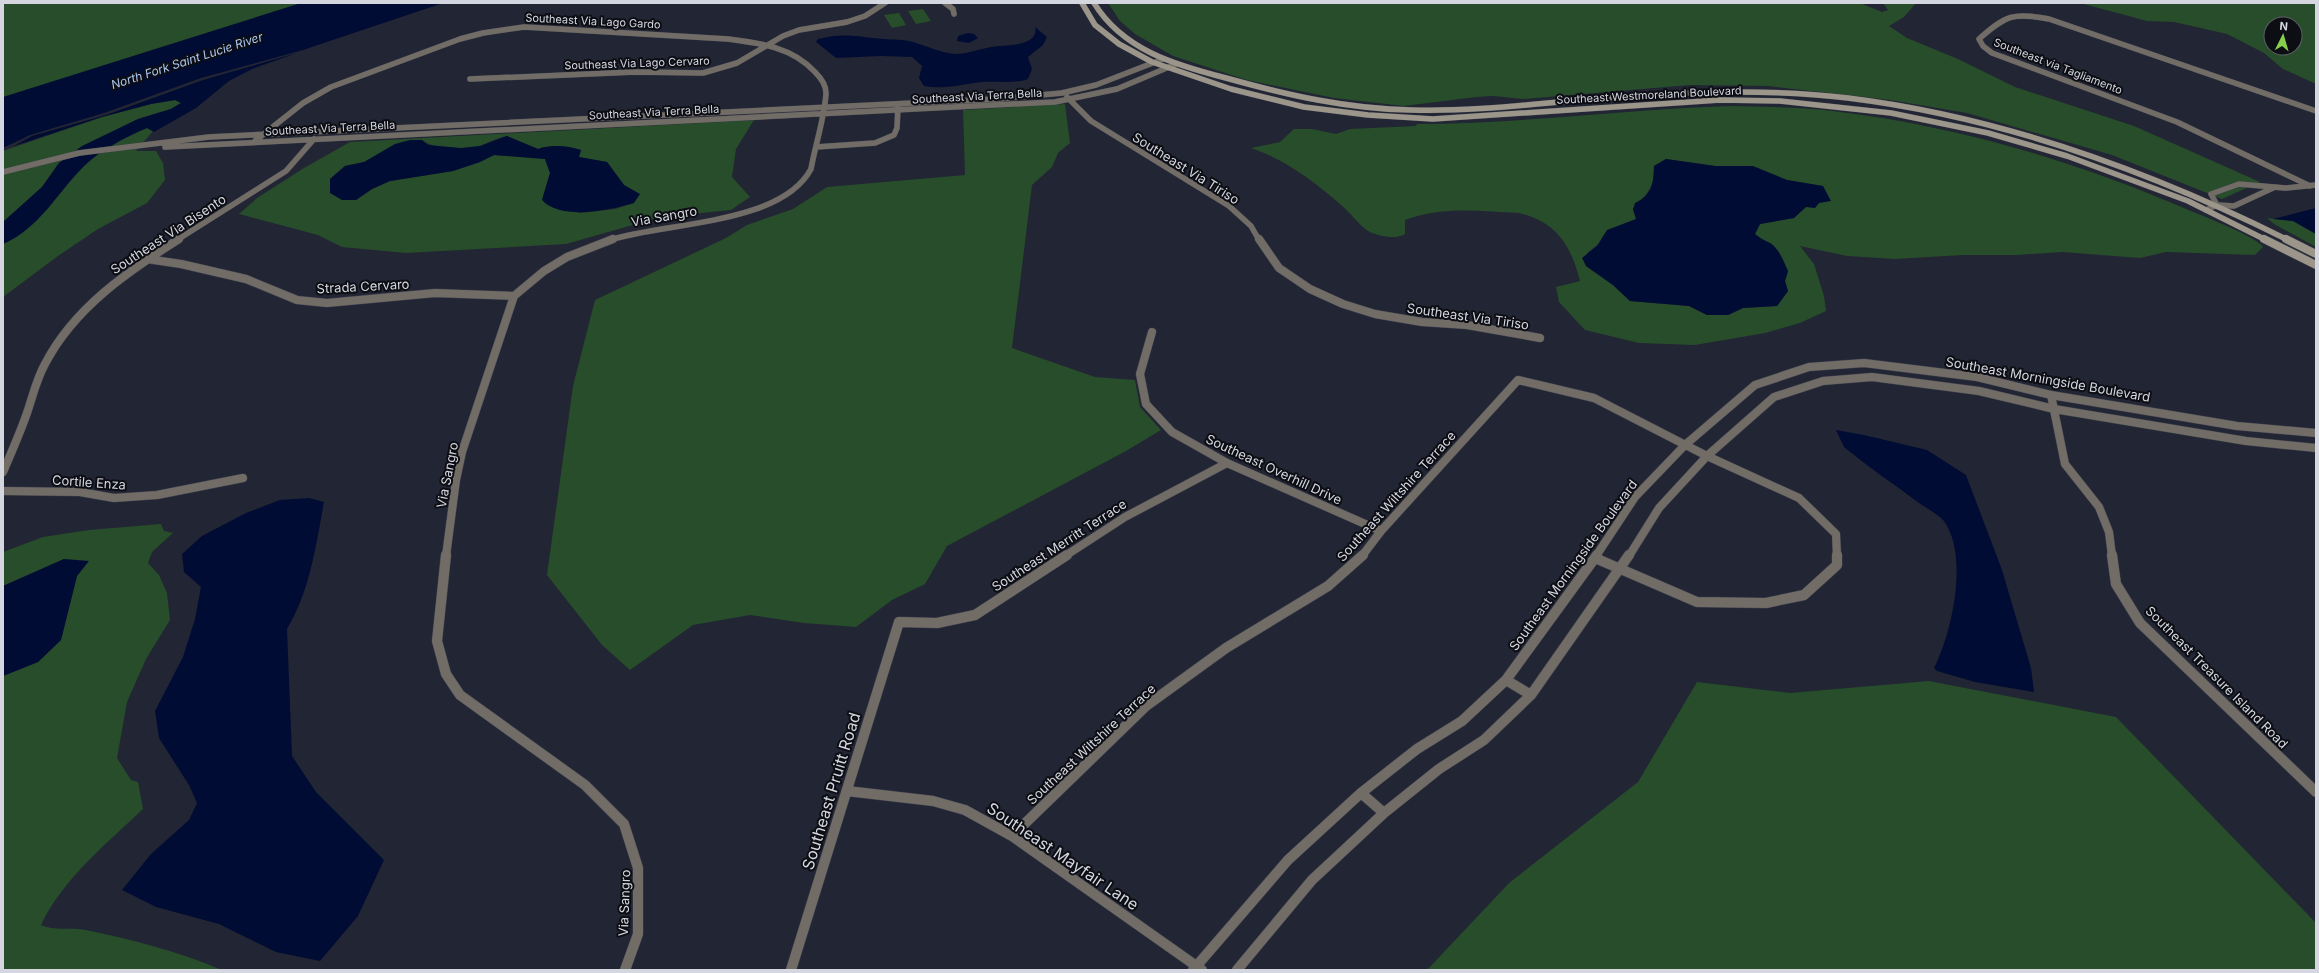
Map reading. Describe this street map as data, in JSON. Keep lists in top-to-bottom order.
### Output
{
  "streets": {
    "street": [
      "Southeast Via Lago Gardo",
      "Southeast Via Lago Cervaro",
      "Southeast via Tagliamento",
      "Southeast Westmoreland Boulevard",
      "Southeast Via Terra Bella",
      "Southeast Via Tiriso",
      "Via Sangro",
      "Southeast Via Bisento",
      "Strada Cervaro",
      "Southeast Morningside Boulevard",
      "Southeast Overhill Drive",
      "Cortile Enza",
      "Southeast Wiltshire Terrace",
      "Southeast Merritt Terrace",
      "Southeast Treasure Island Road",
      "Southeast Pruitt Road",
      "Southeast Mayfair Lane"
    ]
  },
  "crossings": [
    ["Southeast Via Lago Gardo", "Southeast Via Lago Cervaro"],
    ["Southeast Via Lago Gardo", "Southeast Via Terra Bella"],
    ["Southeast Via Lago Gardo", "Via Sangro"],
    ["Southeast via Tagliamento", "Southeast Westmoreland Boulevard"],
    ["Southeast Westmoreland Boulevard", "Southeast Via Terra Bella"],
    ["Southeast Via Terra Bella", "Southeast Via Tiriso"],
    ["Southeast Via Terra Bella", "Via Sangro"],
    ["Southeast Via Terra Bella", "Southeast Via Bisento"],
    ["Via Sangro", "Strada Cervaro"],
    ["Southeast Via Bisento", "Strada Cervaro"],
    ["Southeast Morningside Boulevard", "Southeast Wiltshire Terrace"],
    ["Southeast Morningside Boulevard", "Southeast Treasure Island Road"],
    ["Southeast Morningside Boulevard", "Southeast Mayfair Lane"],
    ["Southeast Overhill Drive", "Southeast Wiltshire Terrace"],
    ["Southeast Overhill Drive", "Southeast Merritt Terrace"],
    ["Southeast Wiltshire Terrace", "Southeast Mayfair Lane"],
    ["Southeast Merritt Terrace", "Southeast Pruitt Road"],
    ["Southeast Pruitt Road", "Southeast Mayfair Lane"]
  ],
  "water": ["North Fork Saint Lucie River"],
  "north": "top"
}
